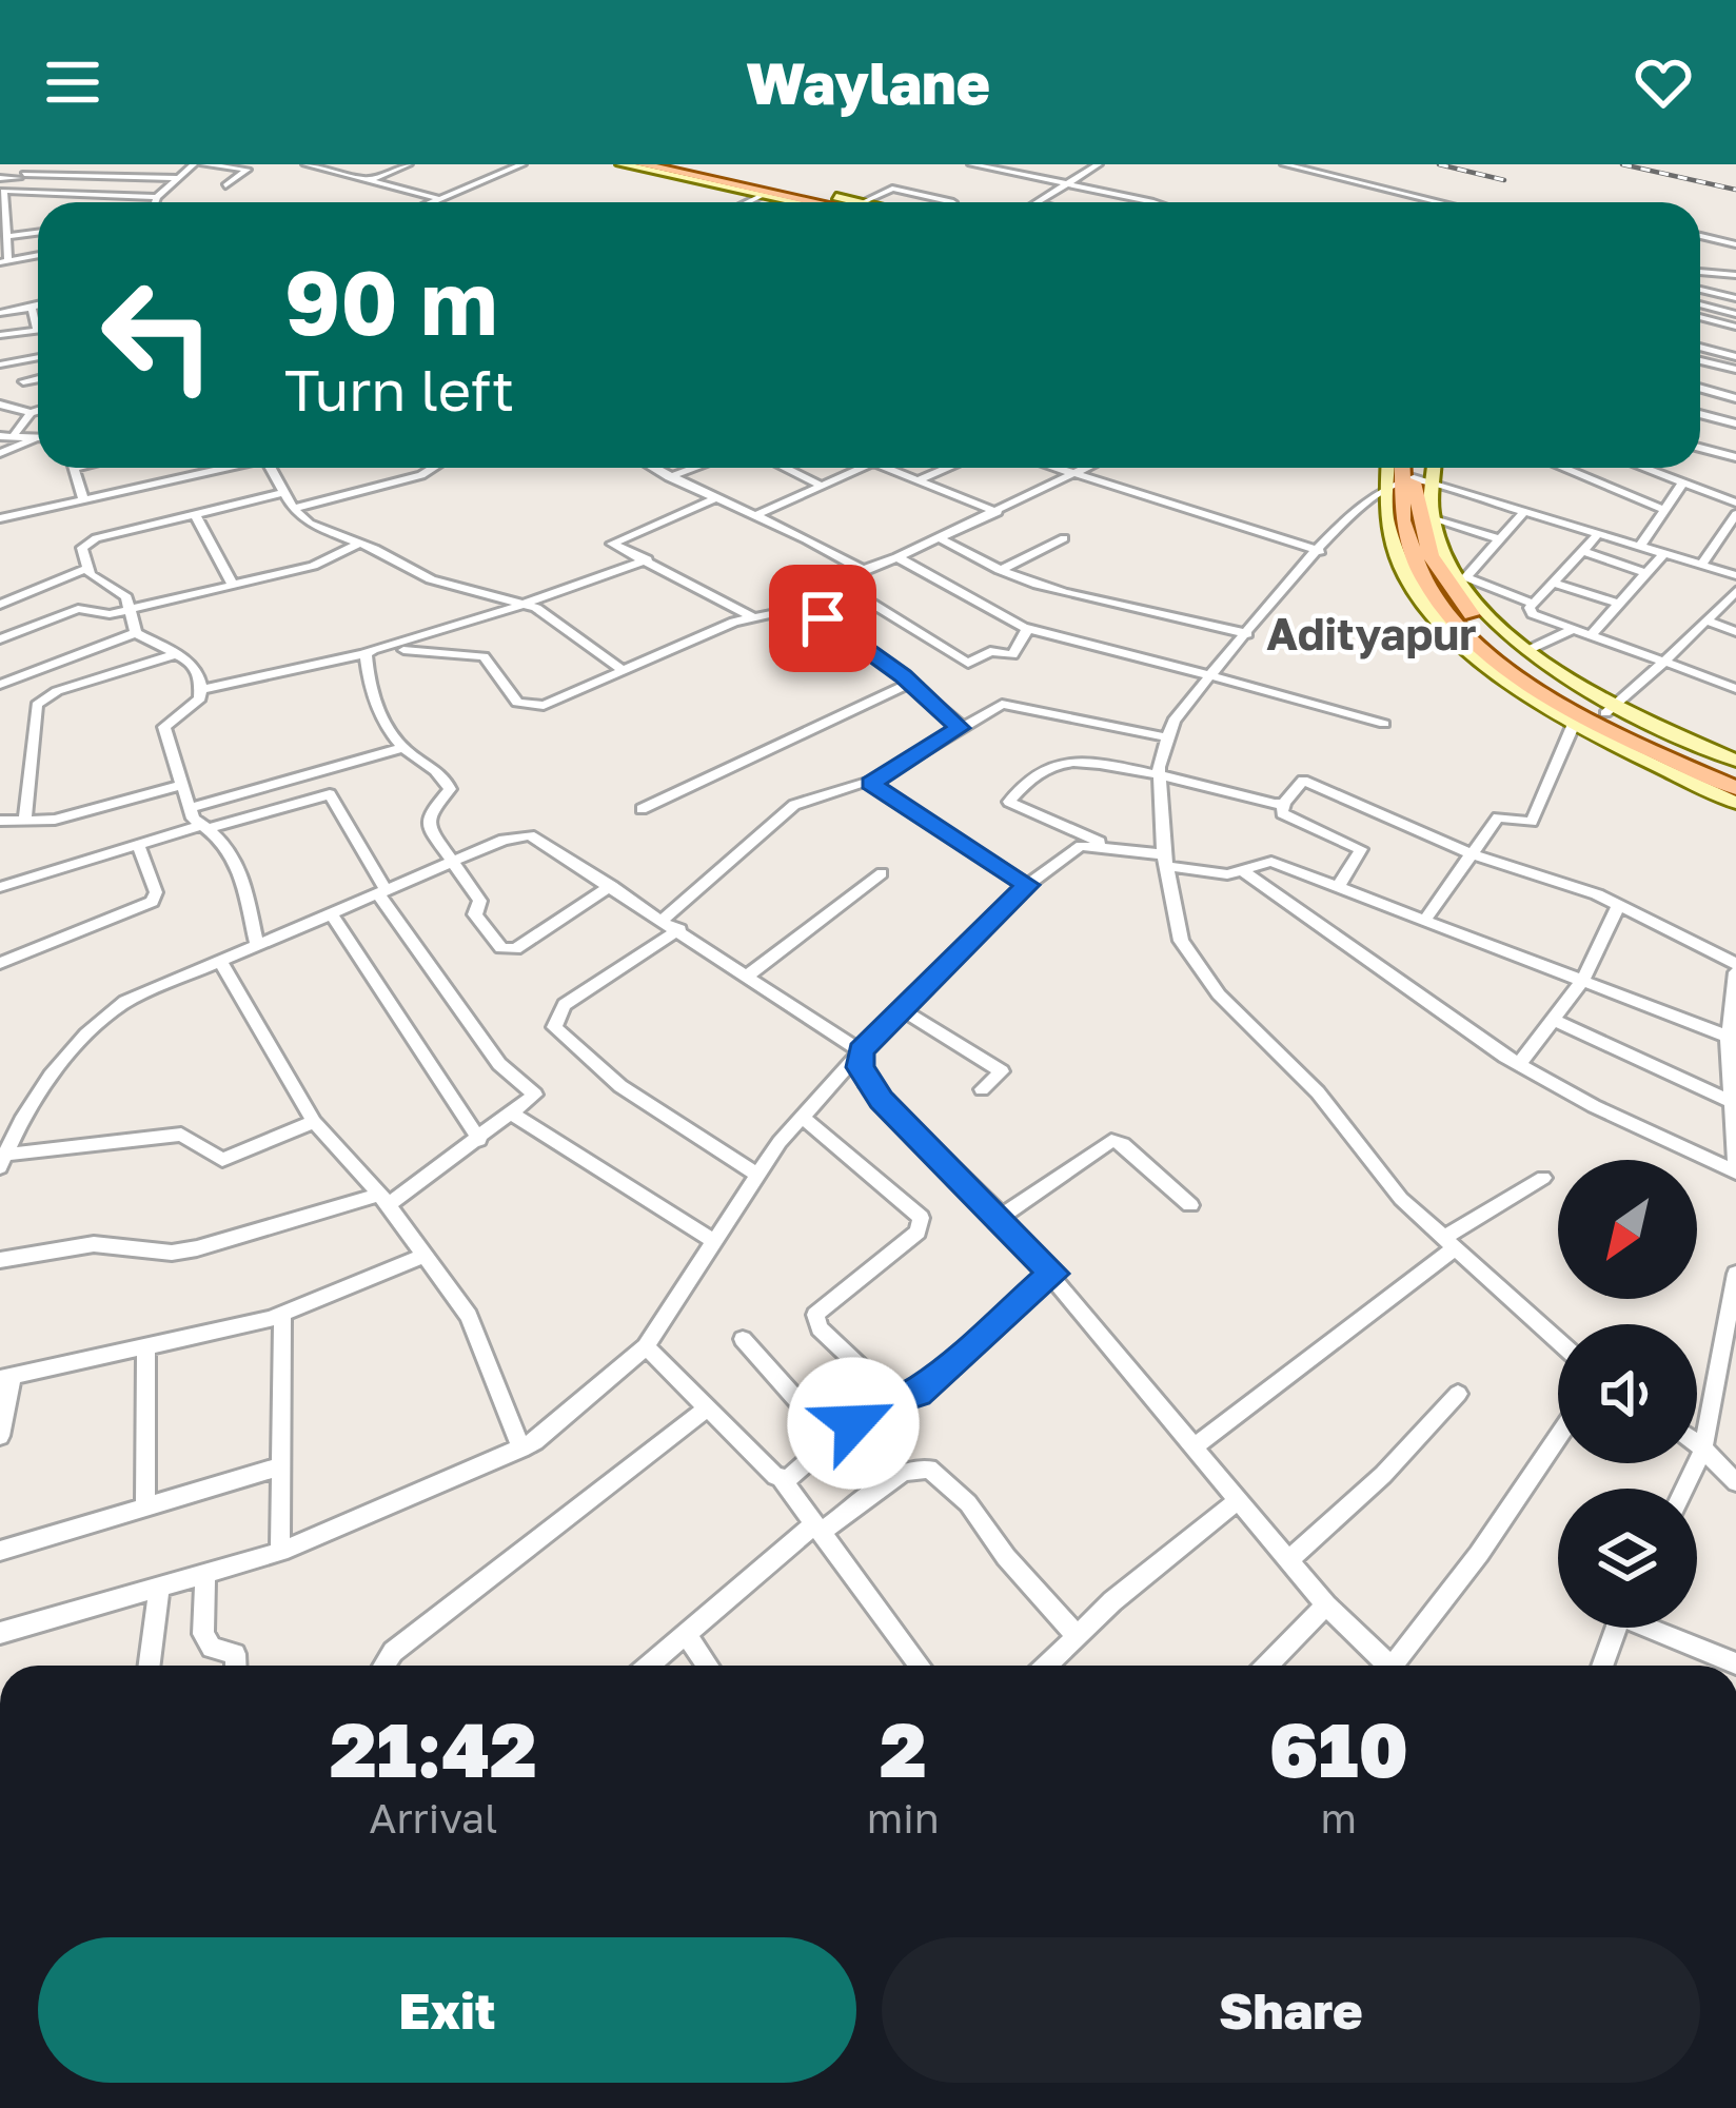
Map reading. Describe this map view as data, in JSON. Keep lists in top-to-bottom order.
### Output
{
  "districts": ["Adityapur"],
  "north": "bottom left",
  "page": {
    "header": "Waylane",
    "turn": ["90 m", "Turn left"],
    "eta": [
      "21:42",
      "Arrival",
      "2",
      "min",
      "610",
      "m"
    ],
    "buttons": ["Exit", "Share"]
  }
}
